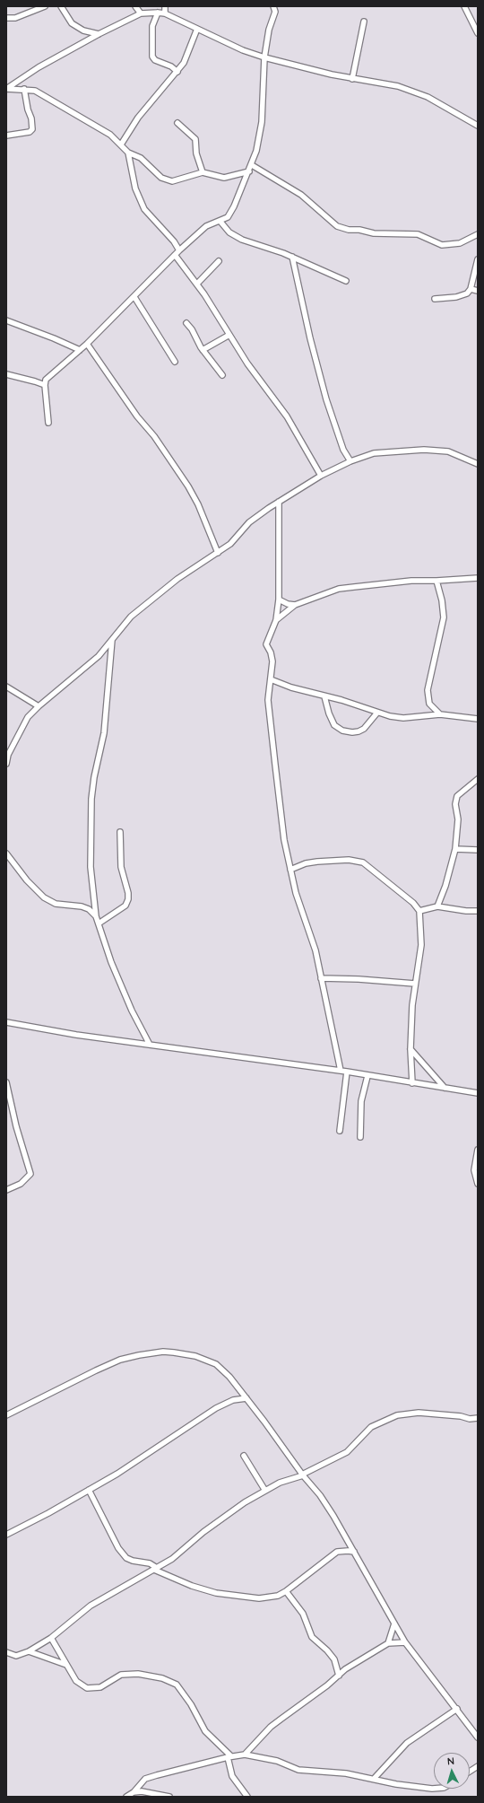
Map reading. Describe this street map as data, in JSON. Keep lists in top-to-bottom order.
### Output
{
  "north": "top"
}
